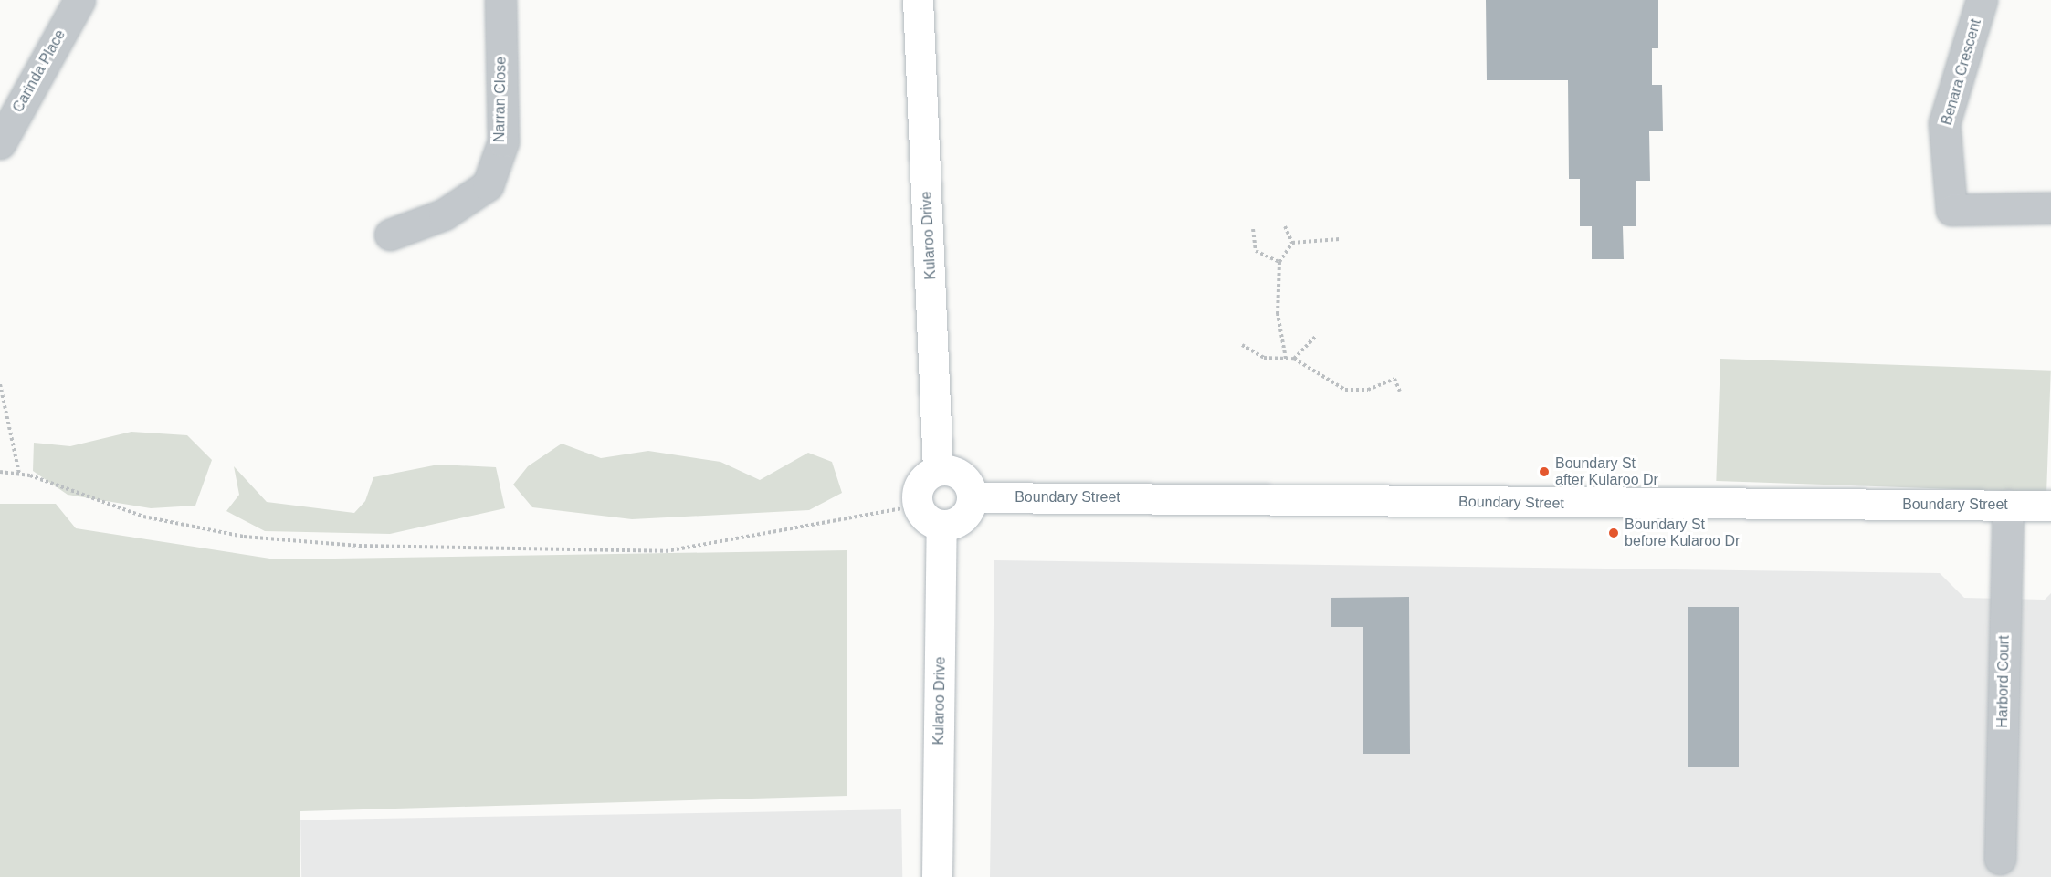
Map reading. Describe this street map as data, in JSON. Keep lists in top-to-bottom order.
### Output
{
  "streets": {
    "street": [
      "Carinda Place",
      "Benara Crescent",
      "Narran Close",
      "Kularoo Drive",
      "Boundary Street",
      "Harbord Court"
    ]
  },
  "crossings": [
    ["Kularoo Drive", "Boundary Street"],
    ["Boundary Street", "Harbord Court"]
  ],
  "places": ["Boundary St after Kularoo Dr", "Boundary St before Kularoo Dr"]
}
